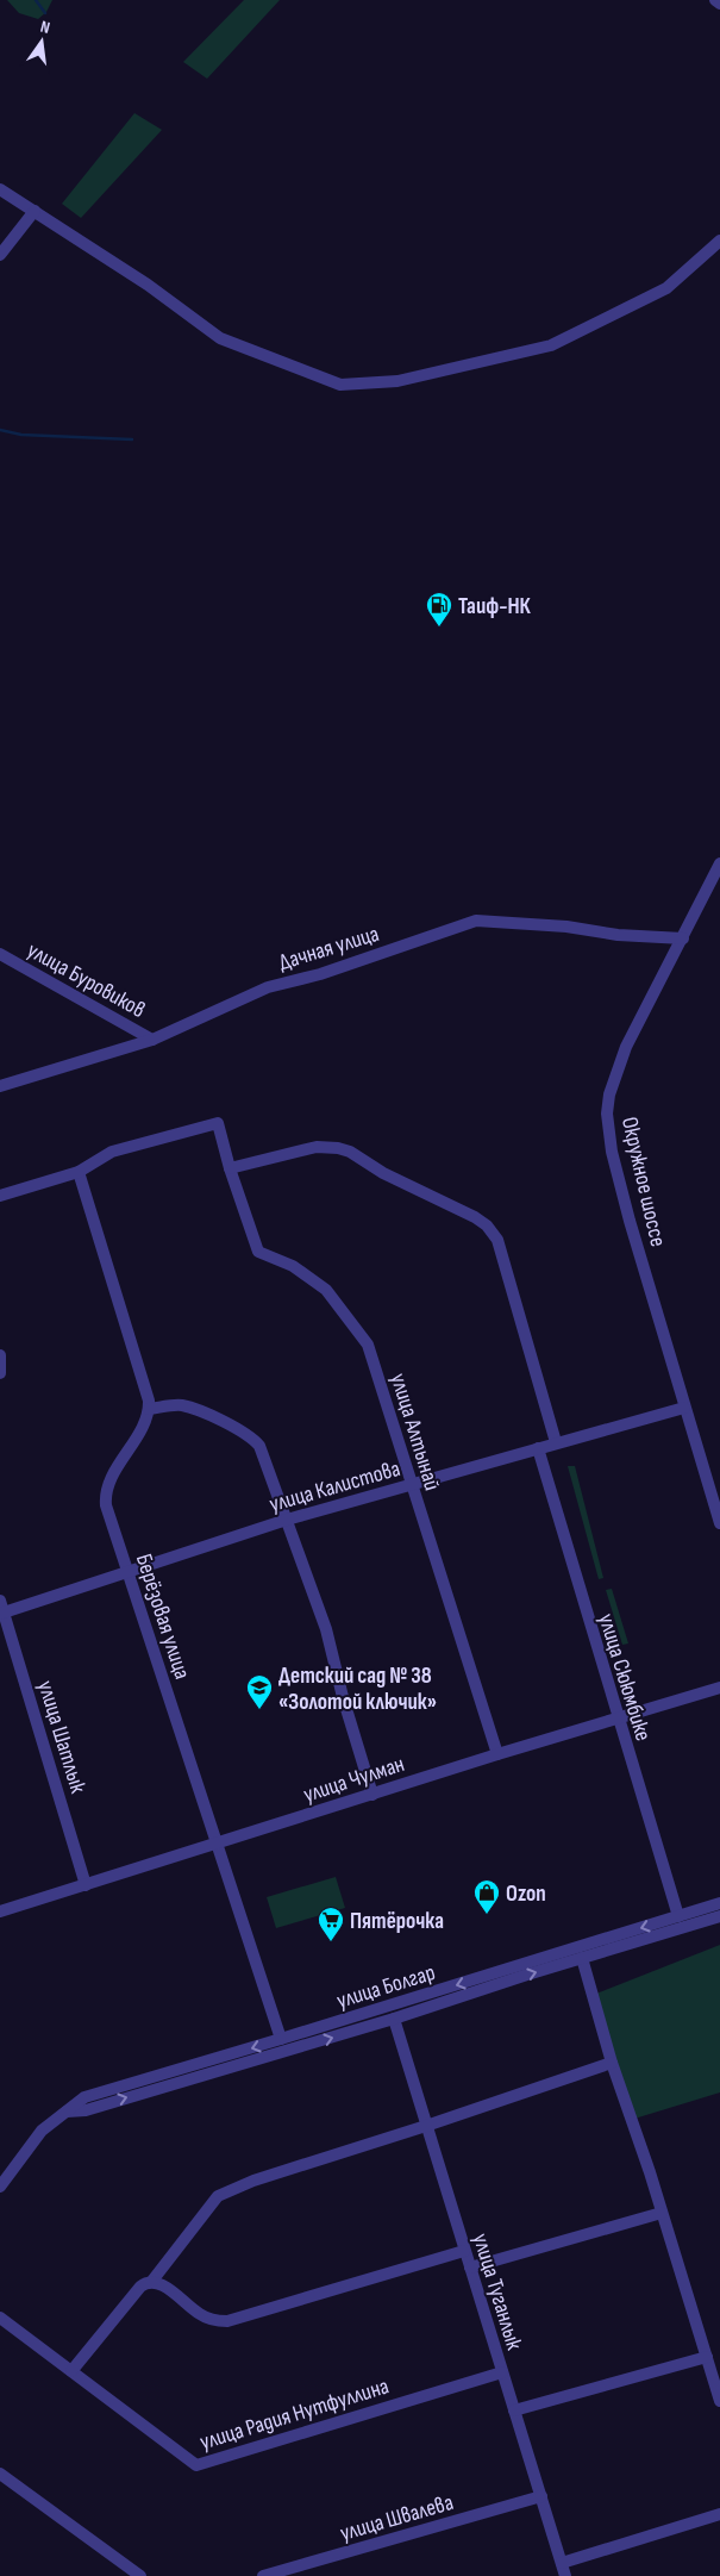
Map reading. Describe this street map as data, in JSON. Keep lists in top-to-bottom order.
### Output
{
  "streets": {
    "street": [
      "Дачная улица",
      "улица Буровиков",
      "Окружное шоссе",
      "улица Алтынай",
      "улица Калистова",
      "Берёзовая улица",
      "улица Сююмбике",
      "улица Шатлык",
      "улица Чулман",
      "улица Болгар",
      "улица Туганлык",
      "улица Радия Нутфуллина",
      "улица Швалева"
    ]
  },
  "crossings": [
    ["Дачная улица", "улица Буровиков"],
    ["Дачная улица", "Окружное шоссе"],
    ["Окружное шоссе", "улица Калистова"],
    ["улица Алтынай", "улица Калистова"],
    ["улица Алтынай", "улица Чулман"],
    ["улица Калистова", "Берёзовая улица"],
    ["улица Калистова", "улица Сююмбике"],
    ["улица Калистова", "улица Шатлык"],
    ["Берёзовая улица", "улица Чулман"],
    ["Берёзовая улица", "улица Болгар"],
    ["улица Сююмбике", "улица Чулман"],
    ["улица Сююмбике", "улица Болгар"],
    ["улица Шатлык", "улица Чулман"],
    ["улица Болгар", "улица Туганлык"],
    ["улица Туганлык", "улица Радия Нутфуллина"],
    ["улица Туганлык", "улица Швалева"]
  ],
  "places": {
    "fuel station": ["Таиф-НК"],
    "school or university": ["Детский сад № 38 «Золотой ключик»"],
    "shop": ["Ozon"],
    "supermarket": ["Пятёрочка"]
  },
  "north": "top"
}
